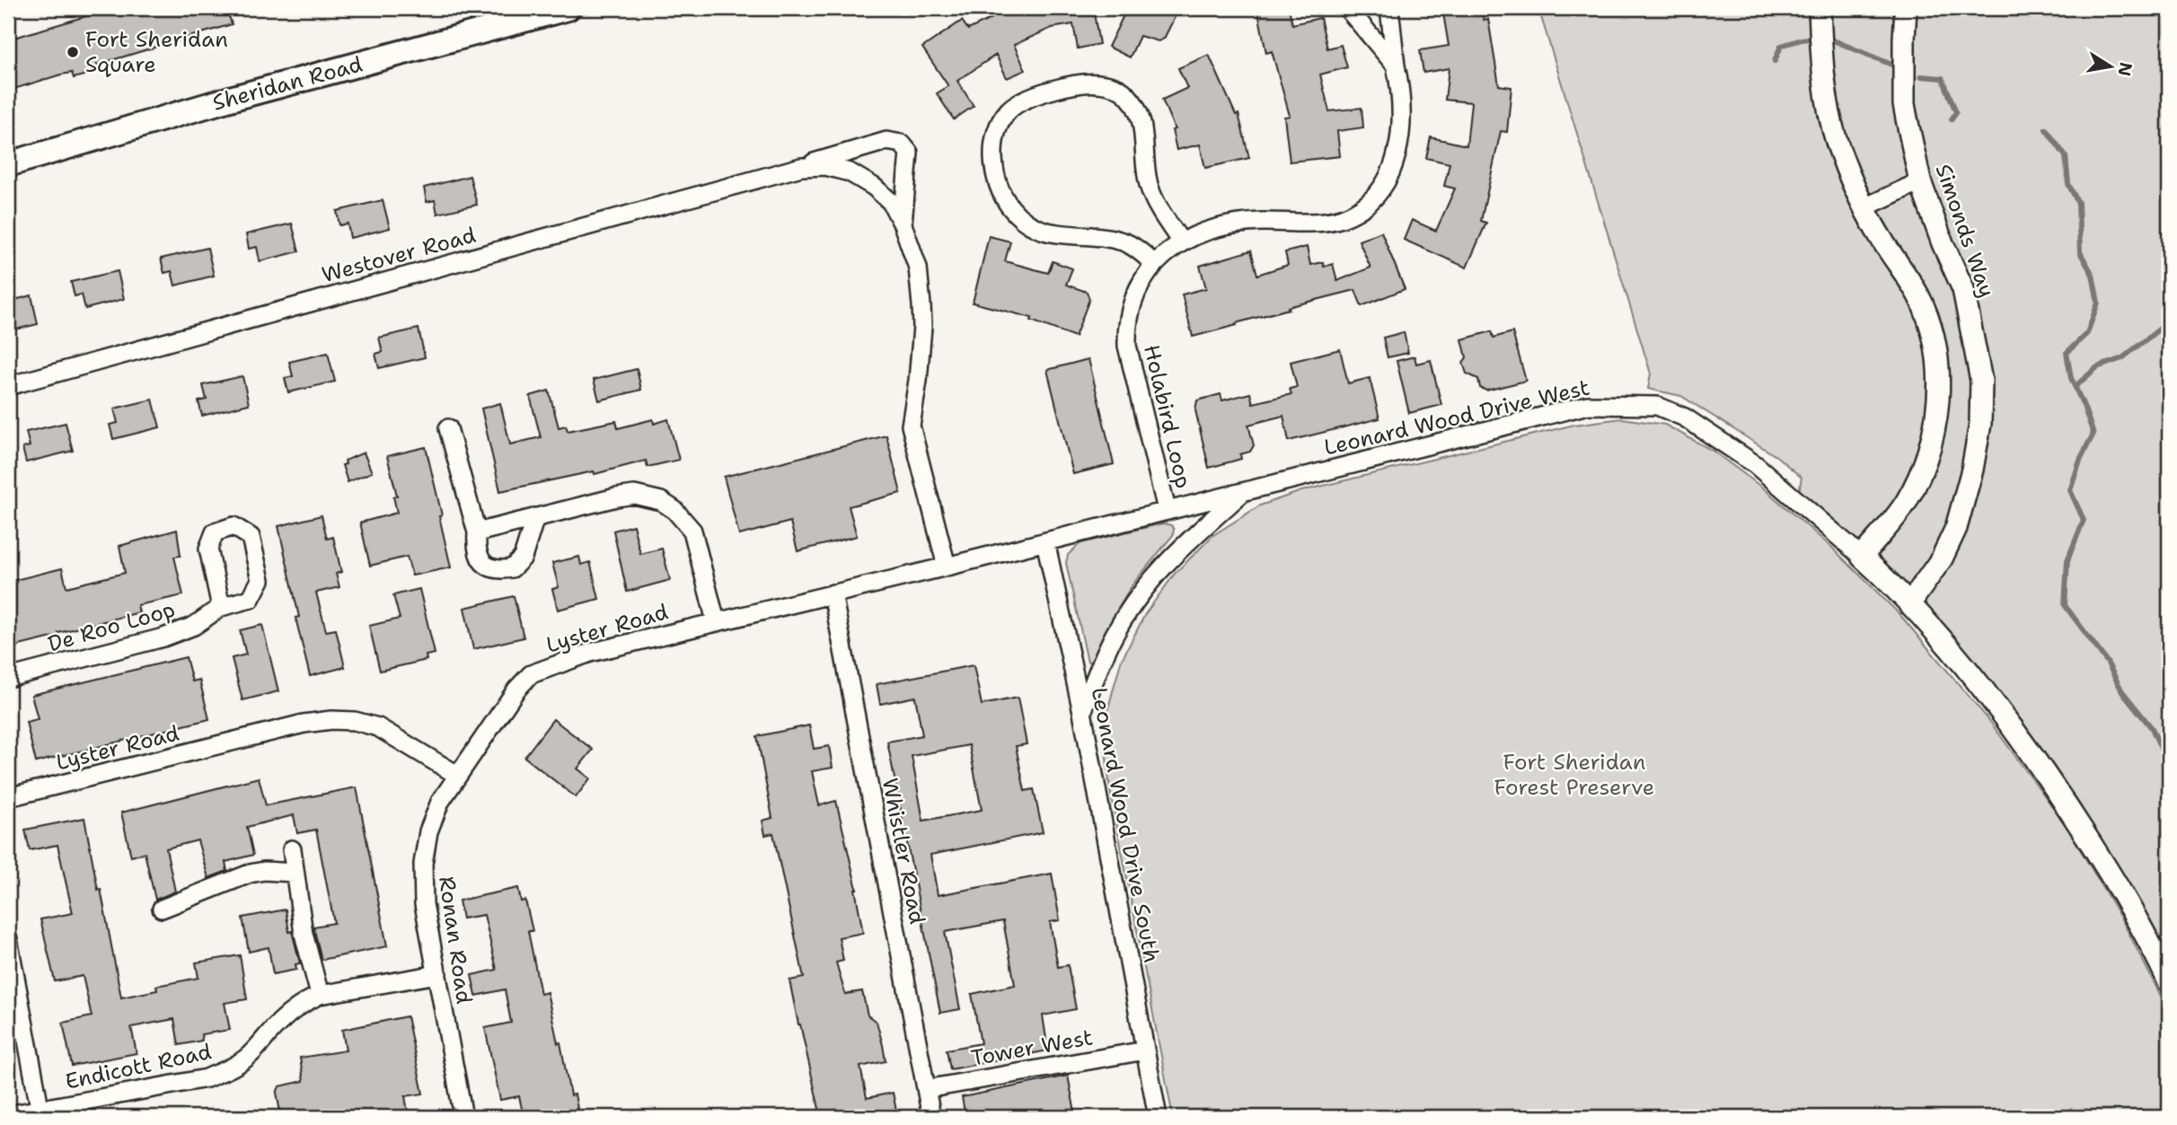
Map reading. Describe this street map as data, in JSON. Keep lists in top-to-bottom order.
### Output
{
  "streets": {
    "main road": ["Sheridan Road"],
    "street": [
      "Simonds Way",
      "Westover Road",
      "Holabird Loop",
      "Leonard Wood Drive West",
      "De Roo Loop",
      "Lyster Road",
      "Leonard Wood Drive South",
      "Whistler Road",
      "Ronan Road",
      "Tower West",
      "Endicott Road"
    ]
  },
  "crossings": [
    ["Westover Road", "Lyster Road"],
    ["Holabird Loop", "Leonard Wood Drive West"],
    ["Holabird Loop", "Lyster Road"],
    ["Leonard Wood Drive West", "Lyster Road"],
    ["Lyster Road", "Leonard Wood Drive South"],
    ["Lyster Road", "Whistler Road"],
    ["Lyster Road", "Ronan Road"],
    ["Leonard Wood Drive South", "Tower West"],
    ["Whistler Road", "Tower West"],
    ["Ronan Road", "Endicott Road"]
  ],
  "parks": ["Fort Sheridan Forest Preserve"],
  "places": ["Fort Sheridan Square"],
  "north": "right"
}
